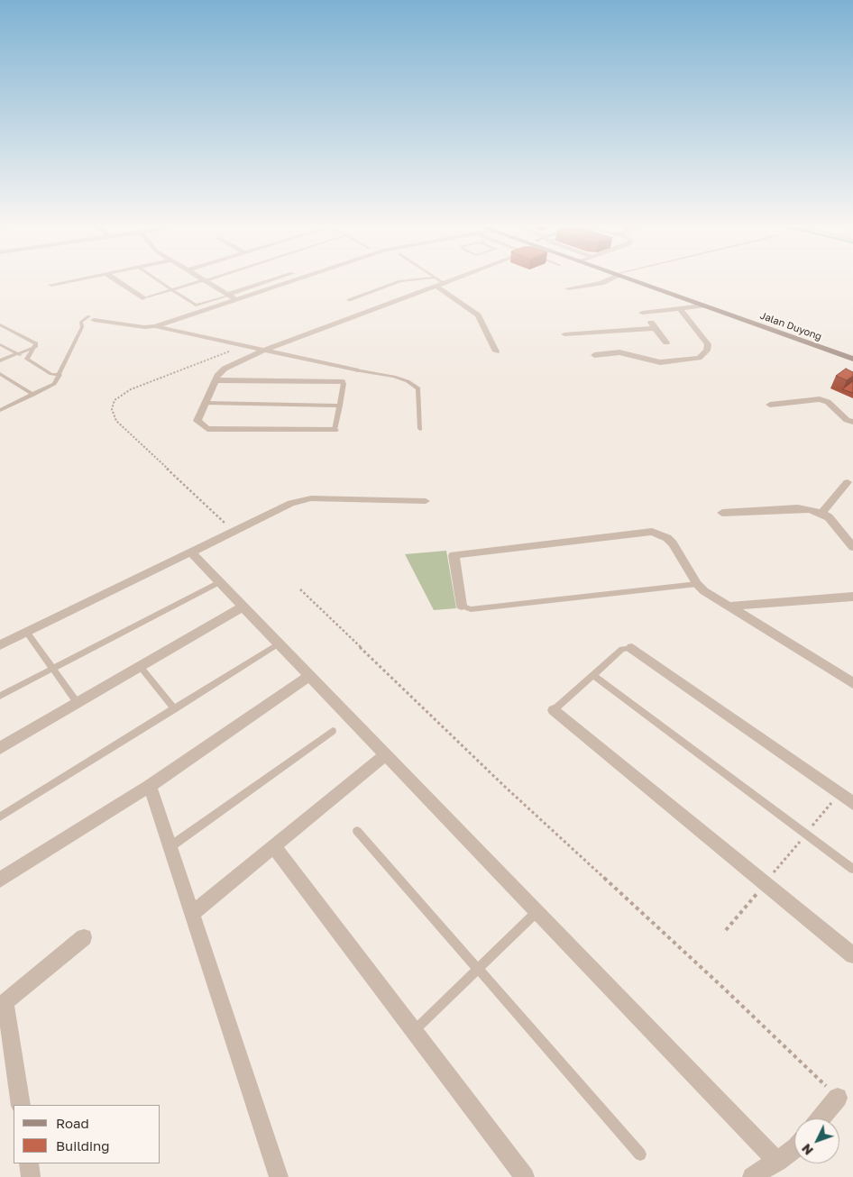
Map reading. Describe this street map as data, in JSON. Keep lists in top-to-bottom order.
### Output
{
  "streets": {
    "main road": ["Jalan Duyong"]
  },
  "legend": ["Road", "Building"],
  "north": "bottom left"
}
